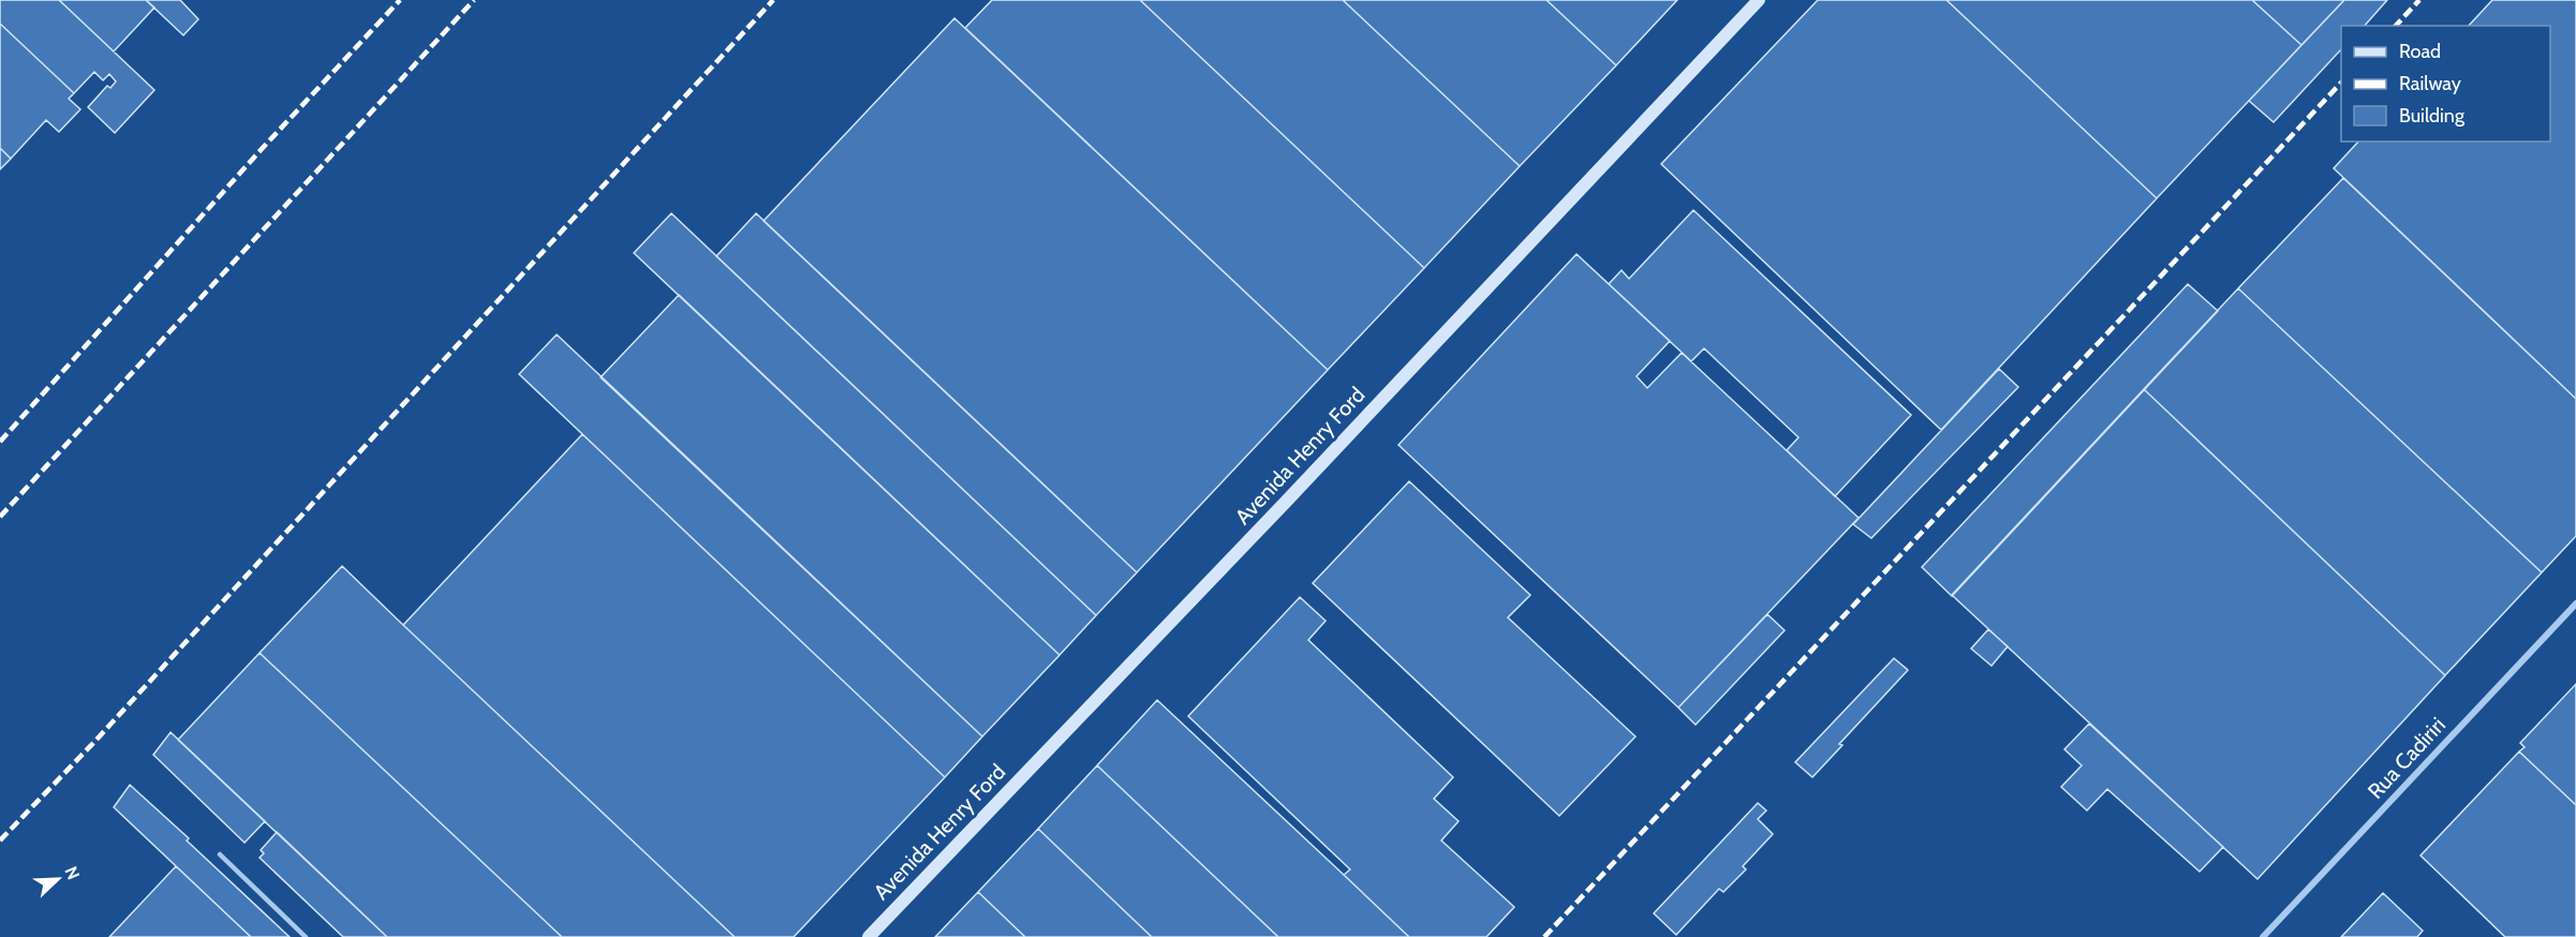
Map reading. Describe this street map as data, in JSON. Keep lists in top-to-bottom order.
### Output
{
  "streets": {
    "street": ["Avenida Henry Ford", "Rua Cadiriri"]
  },
  "legend": ["Road", "Railway", "Building"],
  "north": "top right"
}
